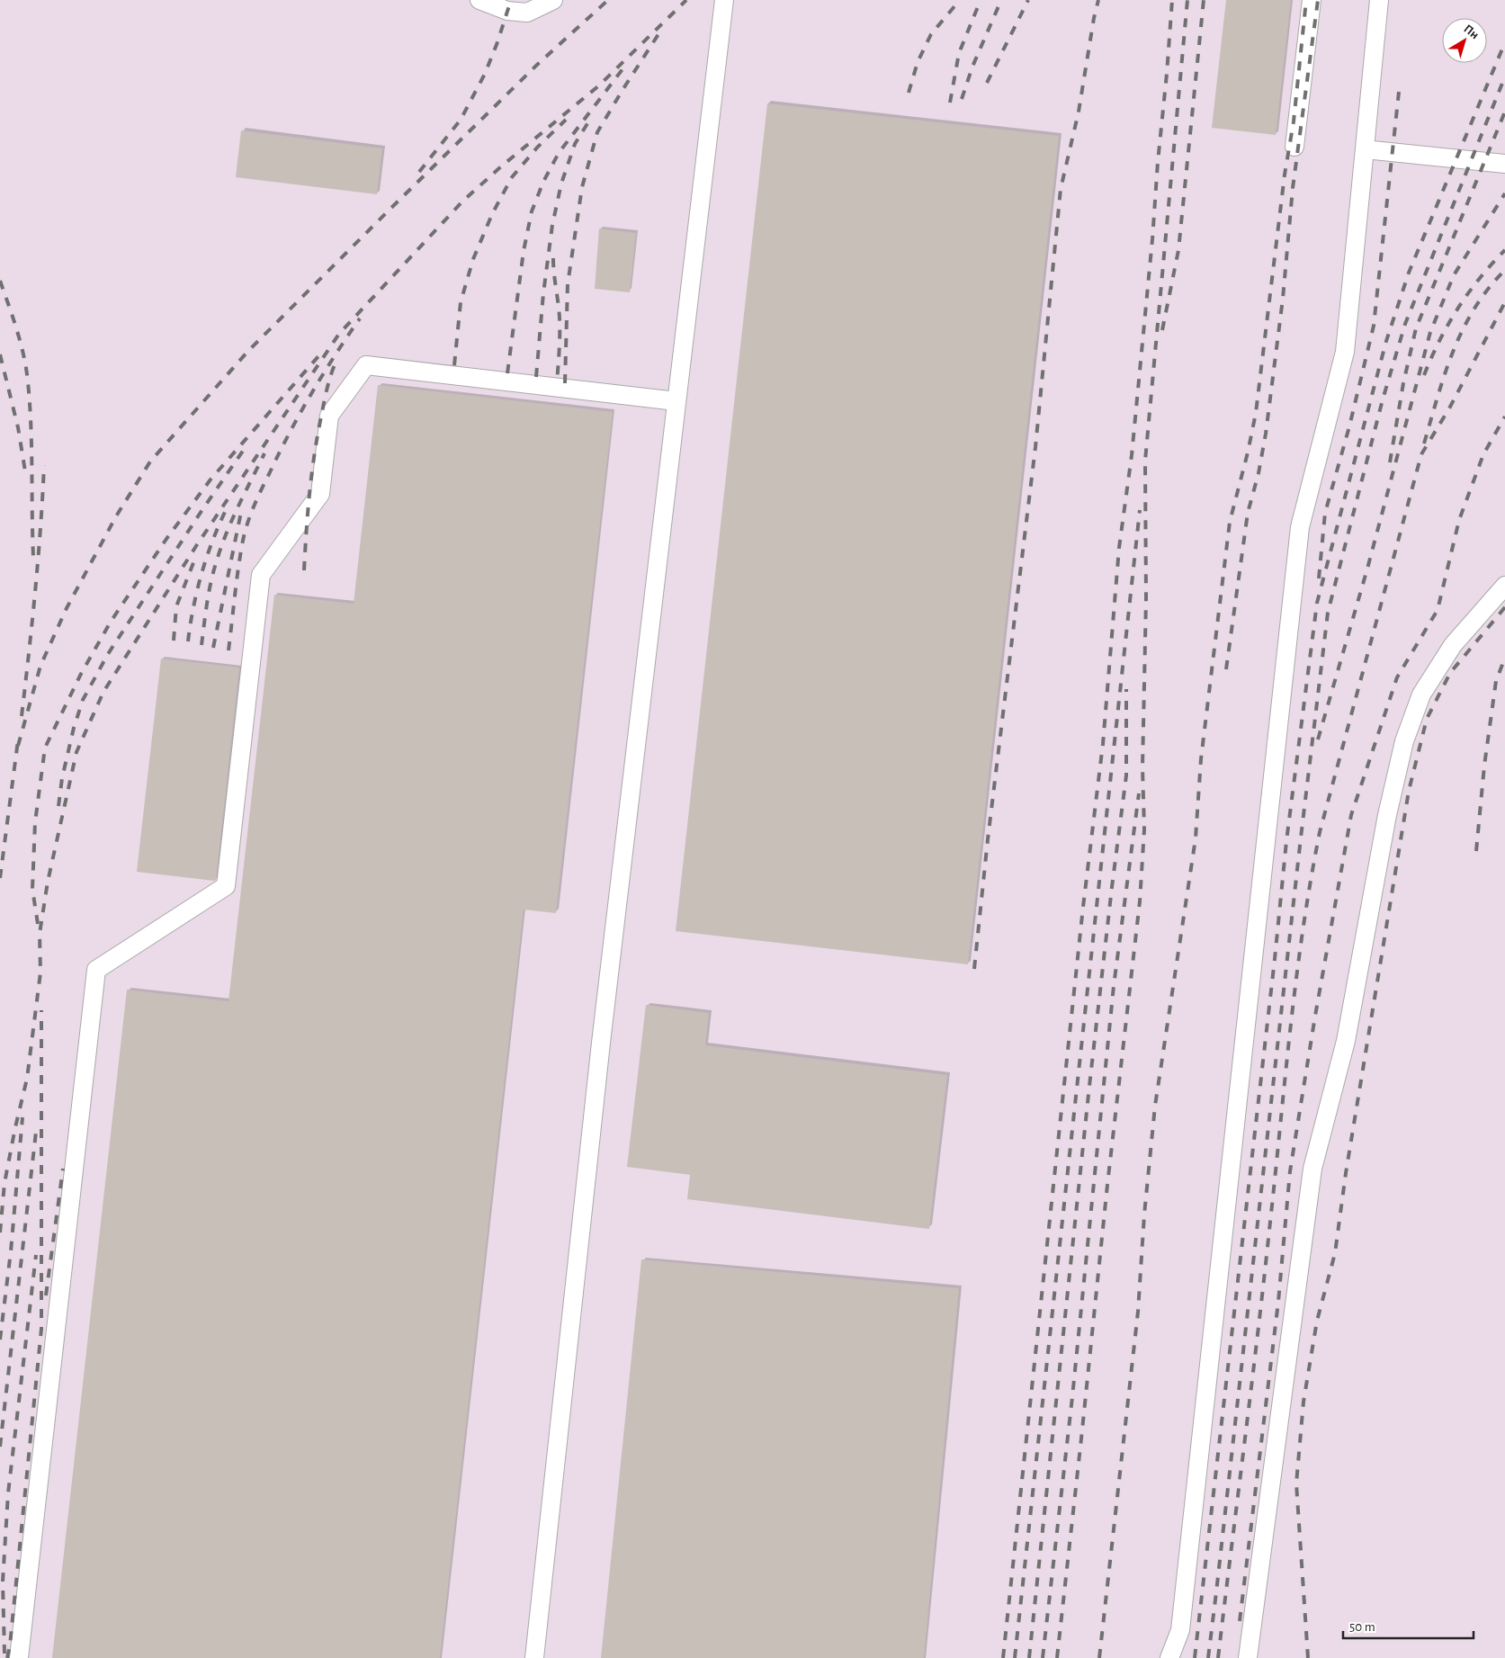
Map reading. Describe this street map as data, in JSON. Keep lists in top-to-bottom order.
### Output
{
  "scale_bar": "50 m",
  "north": "top right"
}
